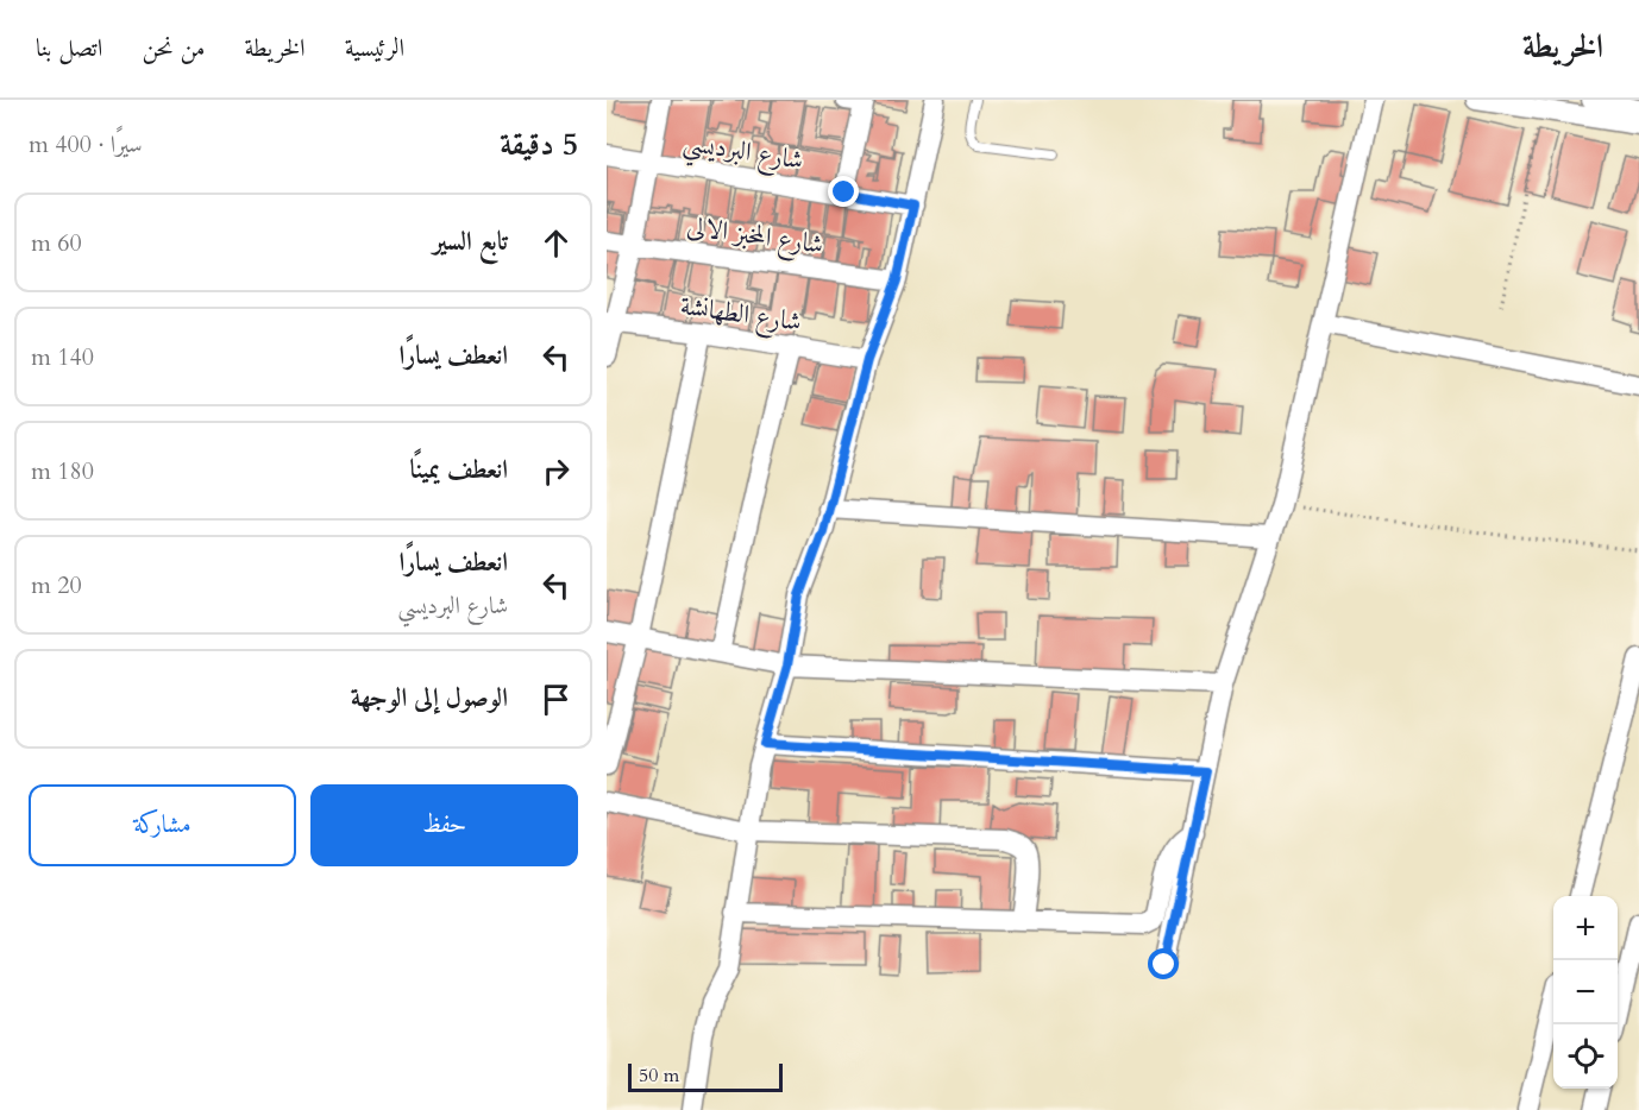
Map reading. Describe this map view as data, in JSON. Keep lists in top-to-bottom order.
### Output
{
  "streets": {
    "street": ["شارع البرديسي", "شارع المخبز الالى", "شارع الطهانشة"]
  },
  "scale_bar": "50 m",
  "page": {
    "header": "الخريطة",
    "nav": [
      "الرئيسية",
      "الخريطة",
      "من نحن",
      "اتصل بنا"
    ],
    "heading": ["5 دقيقة", "سيرًا · 400 m"],
    "list": [
      ["تابع السير", "60 m"],
      ["انعطف يسارًا", "140 m"],
      ["انعطف يمينًا", "180 m"],
      ["انعطف يسارًا", "شارع البرديسي", "20 m"],
      "الوصول إلى الوجهة"
    ],
    "buttons": ["حفظ", "مشاركة"],
    "map_buttons": ["+", "−"],
    "scale": "50 m"
  }
}
